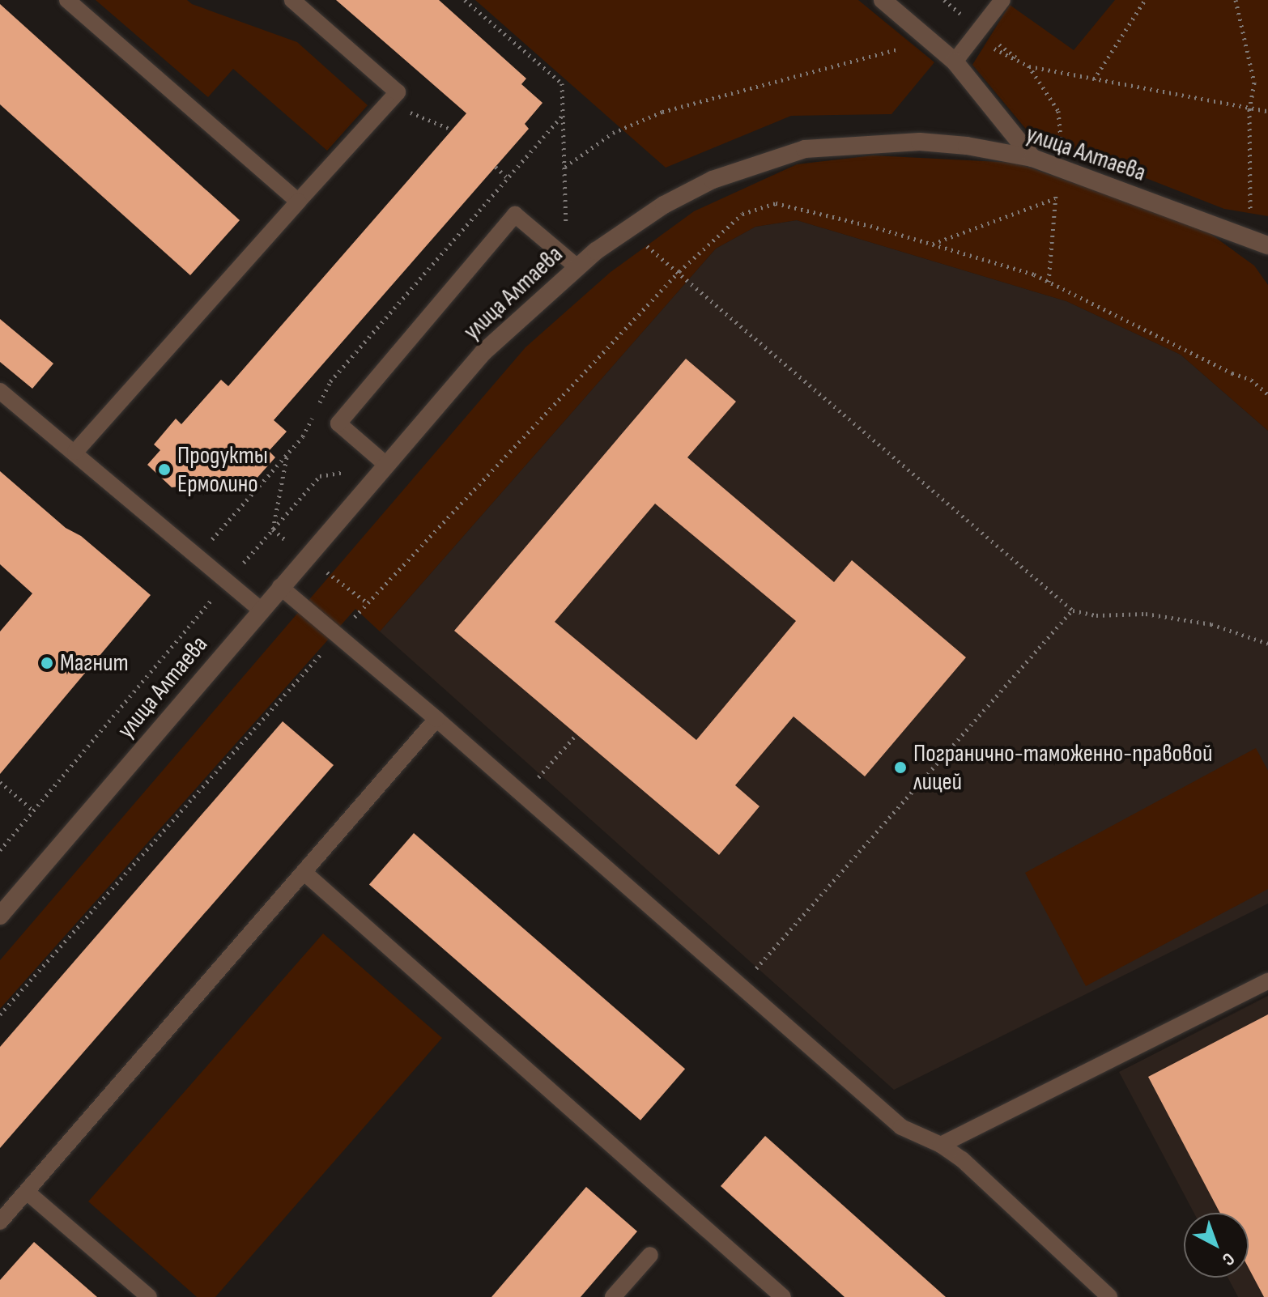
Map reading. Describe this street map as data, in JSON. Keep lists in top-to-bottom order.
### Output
{
  "streets": {
    "street": ["улица Алтаева"]
  },
  "places": ["Продукты Ермолино", "Магнит", "Погранично-таможенно-правовой лицей"],
  "north": "bottom right"
}
